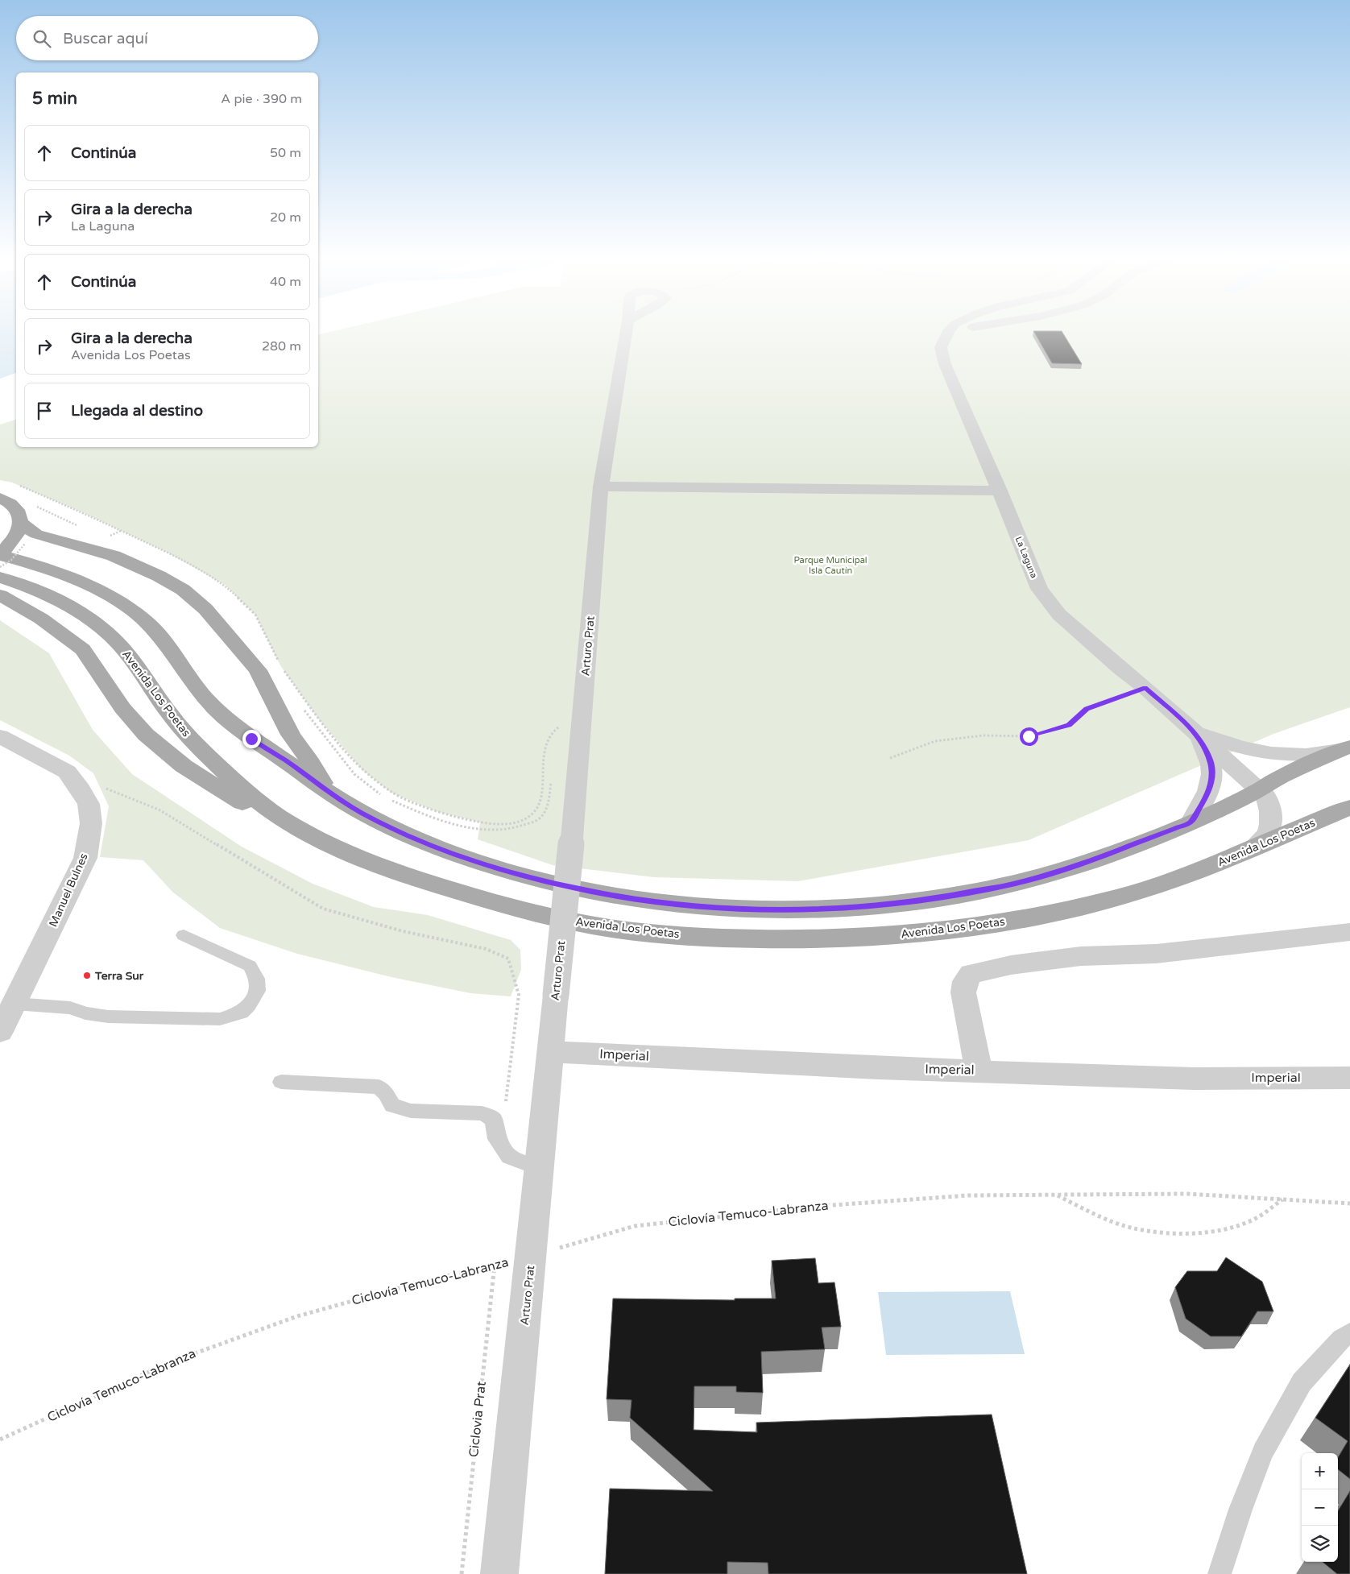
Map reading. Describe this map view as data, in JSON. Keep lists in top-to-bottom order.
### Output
{
  "streets": {
    "main road": ["Avenida Los Poetas"],
    "street": [
      "La Laguna",
      "Arturo Prat",
      "Manuel Bulnes",
      "Imperial"
    ],
    "path": ["Ciclovía Temuco-Labranza", "Ciclovia Prat"]
  },
  "crossings": [
    ["Arturo Prat", "Imperial"],
    ["Arturo Prat", "Ciclovía Temuco-Labranza"],
    ["Ciclovía Temuco-Labranza", "Ciclovia Prat"]
  ],
  "parks": ["Parque Municipal Isla Cautín"],
  "places": ["Terra Sur"],
  "page": {
    "search": "Buscar aquí",
    "heading": ["5 min", "A pie · 390 m"],
    "list": [
      ["Continúa", "50 m"],
      ["Gira a la derecha", "La Laguna", "20 m"],
      ["Continúa", "40 m"],
      ["Gira a la derecha", "Avenida Los Poetas", "280 m"],
      "Llegada al destino"
    ],
    "map_buttons": ["+", "−"]
  }
}
